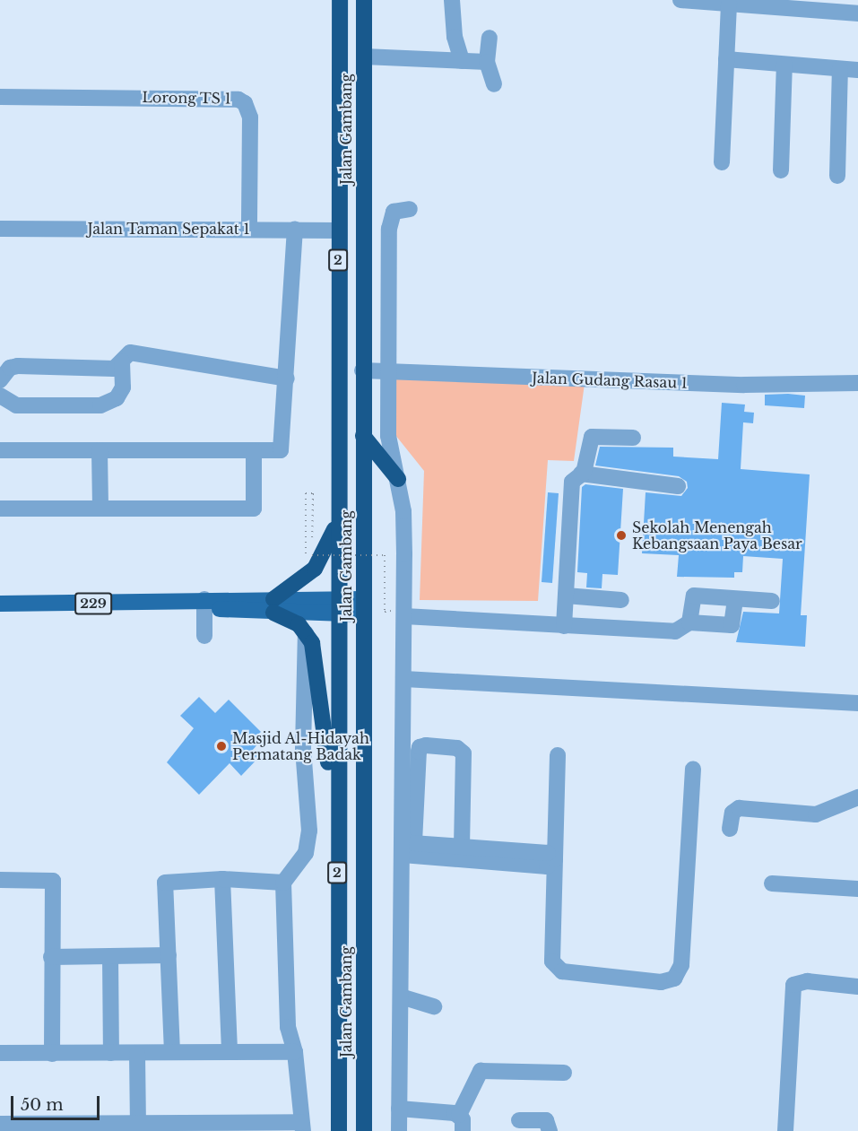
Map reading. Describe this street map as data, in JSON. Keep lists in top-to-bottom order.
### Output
{
  "streets": {
    "highway": ["Jalan Gambang", "2"],
    "main road": ["229"],
    "street": ["Lorong TS 1", "Jalan Taman Sepakat 1", "Jalan Gudang Rasau 1"]
  },
  "crossings": [
    ["Lorong TS 1", "Jalan Taman Sepakat 1"],
    ["Jalan Gambang", "Jalan Taman Sepakat 1"],
    ["Jalan Gambang", "Jalan Gudang Rasau 1"],
    ["Jalan Gambang", "229"]
  ],
  "places": ["Sekolah Menengah Kebangsaan Paya Besar", "Masjid Al-Hidayah Permatang Badak"],
  "scale_bar": "50 m"
}
